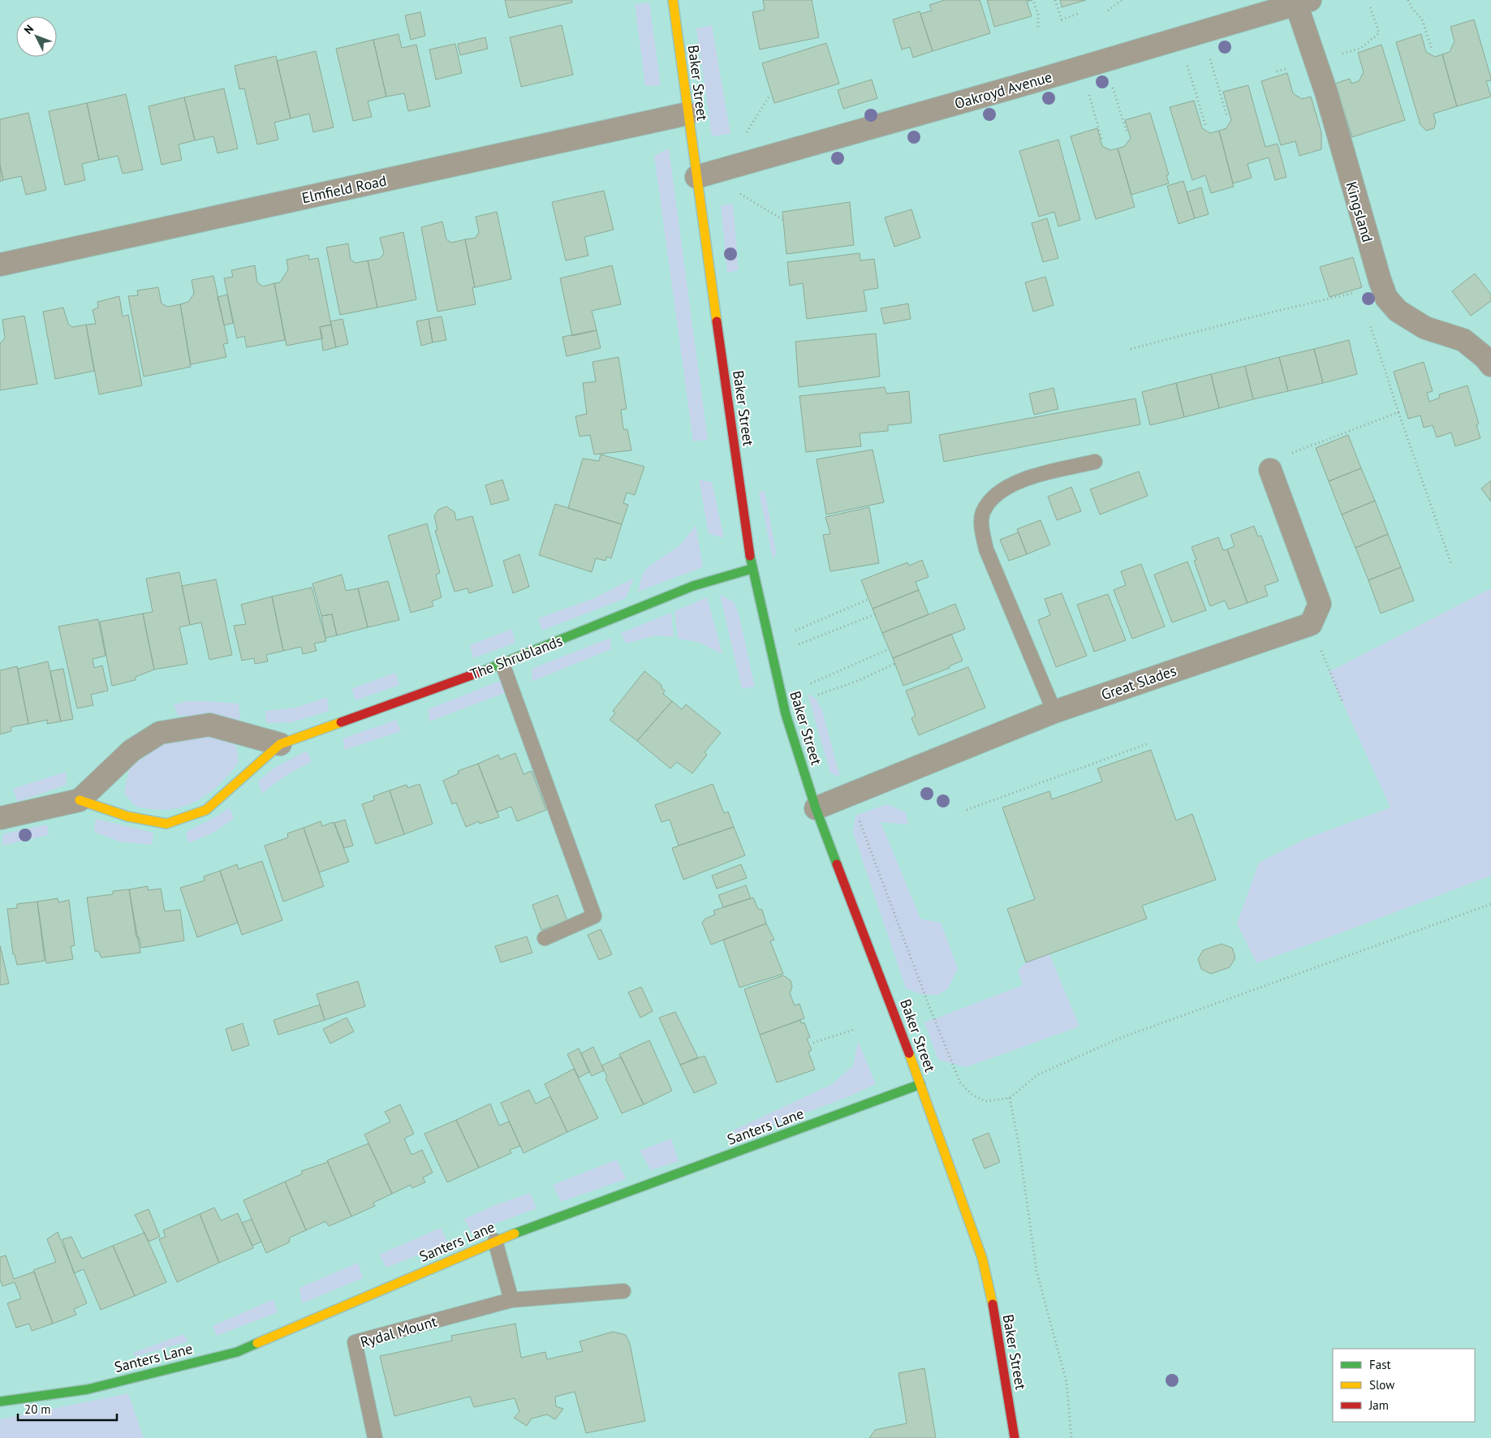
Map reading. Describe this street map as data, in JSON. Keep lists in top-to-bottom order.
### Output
{
  "streets": {
    "street": [
      "Baker Street",
      "Oakroyd Avenue",
      "Elmfield Road",
      "Kingsland",
      "The Shrublands",
      "Great Slades",
      "Santers Lane"
    ],
    "lane": ["Rydal Mount"]
  },
  "crossings": [
    ["Baker Street", "Oakroyd Avenue"],
    ["Baker Street", "Elmfield Road"],
    ["Baker Street", "The Shrublands"],
    ["Baker Street", "Great Slades"],
    ["Baker Street", "Santers Lane"],
    ["Oakroyd Avenue", "Kingsland"]
  ],
  "legend": ["Fast", "Slow", "Jam"],
  "scale_bar": "20 m",
  "north": "top left"
}
